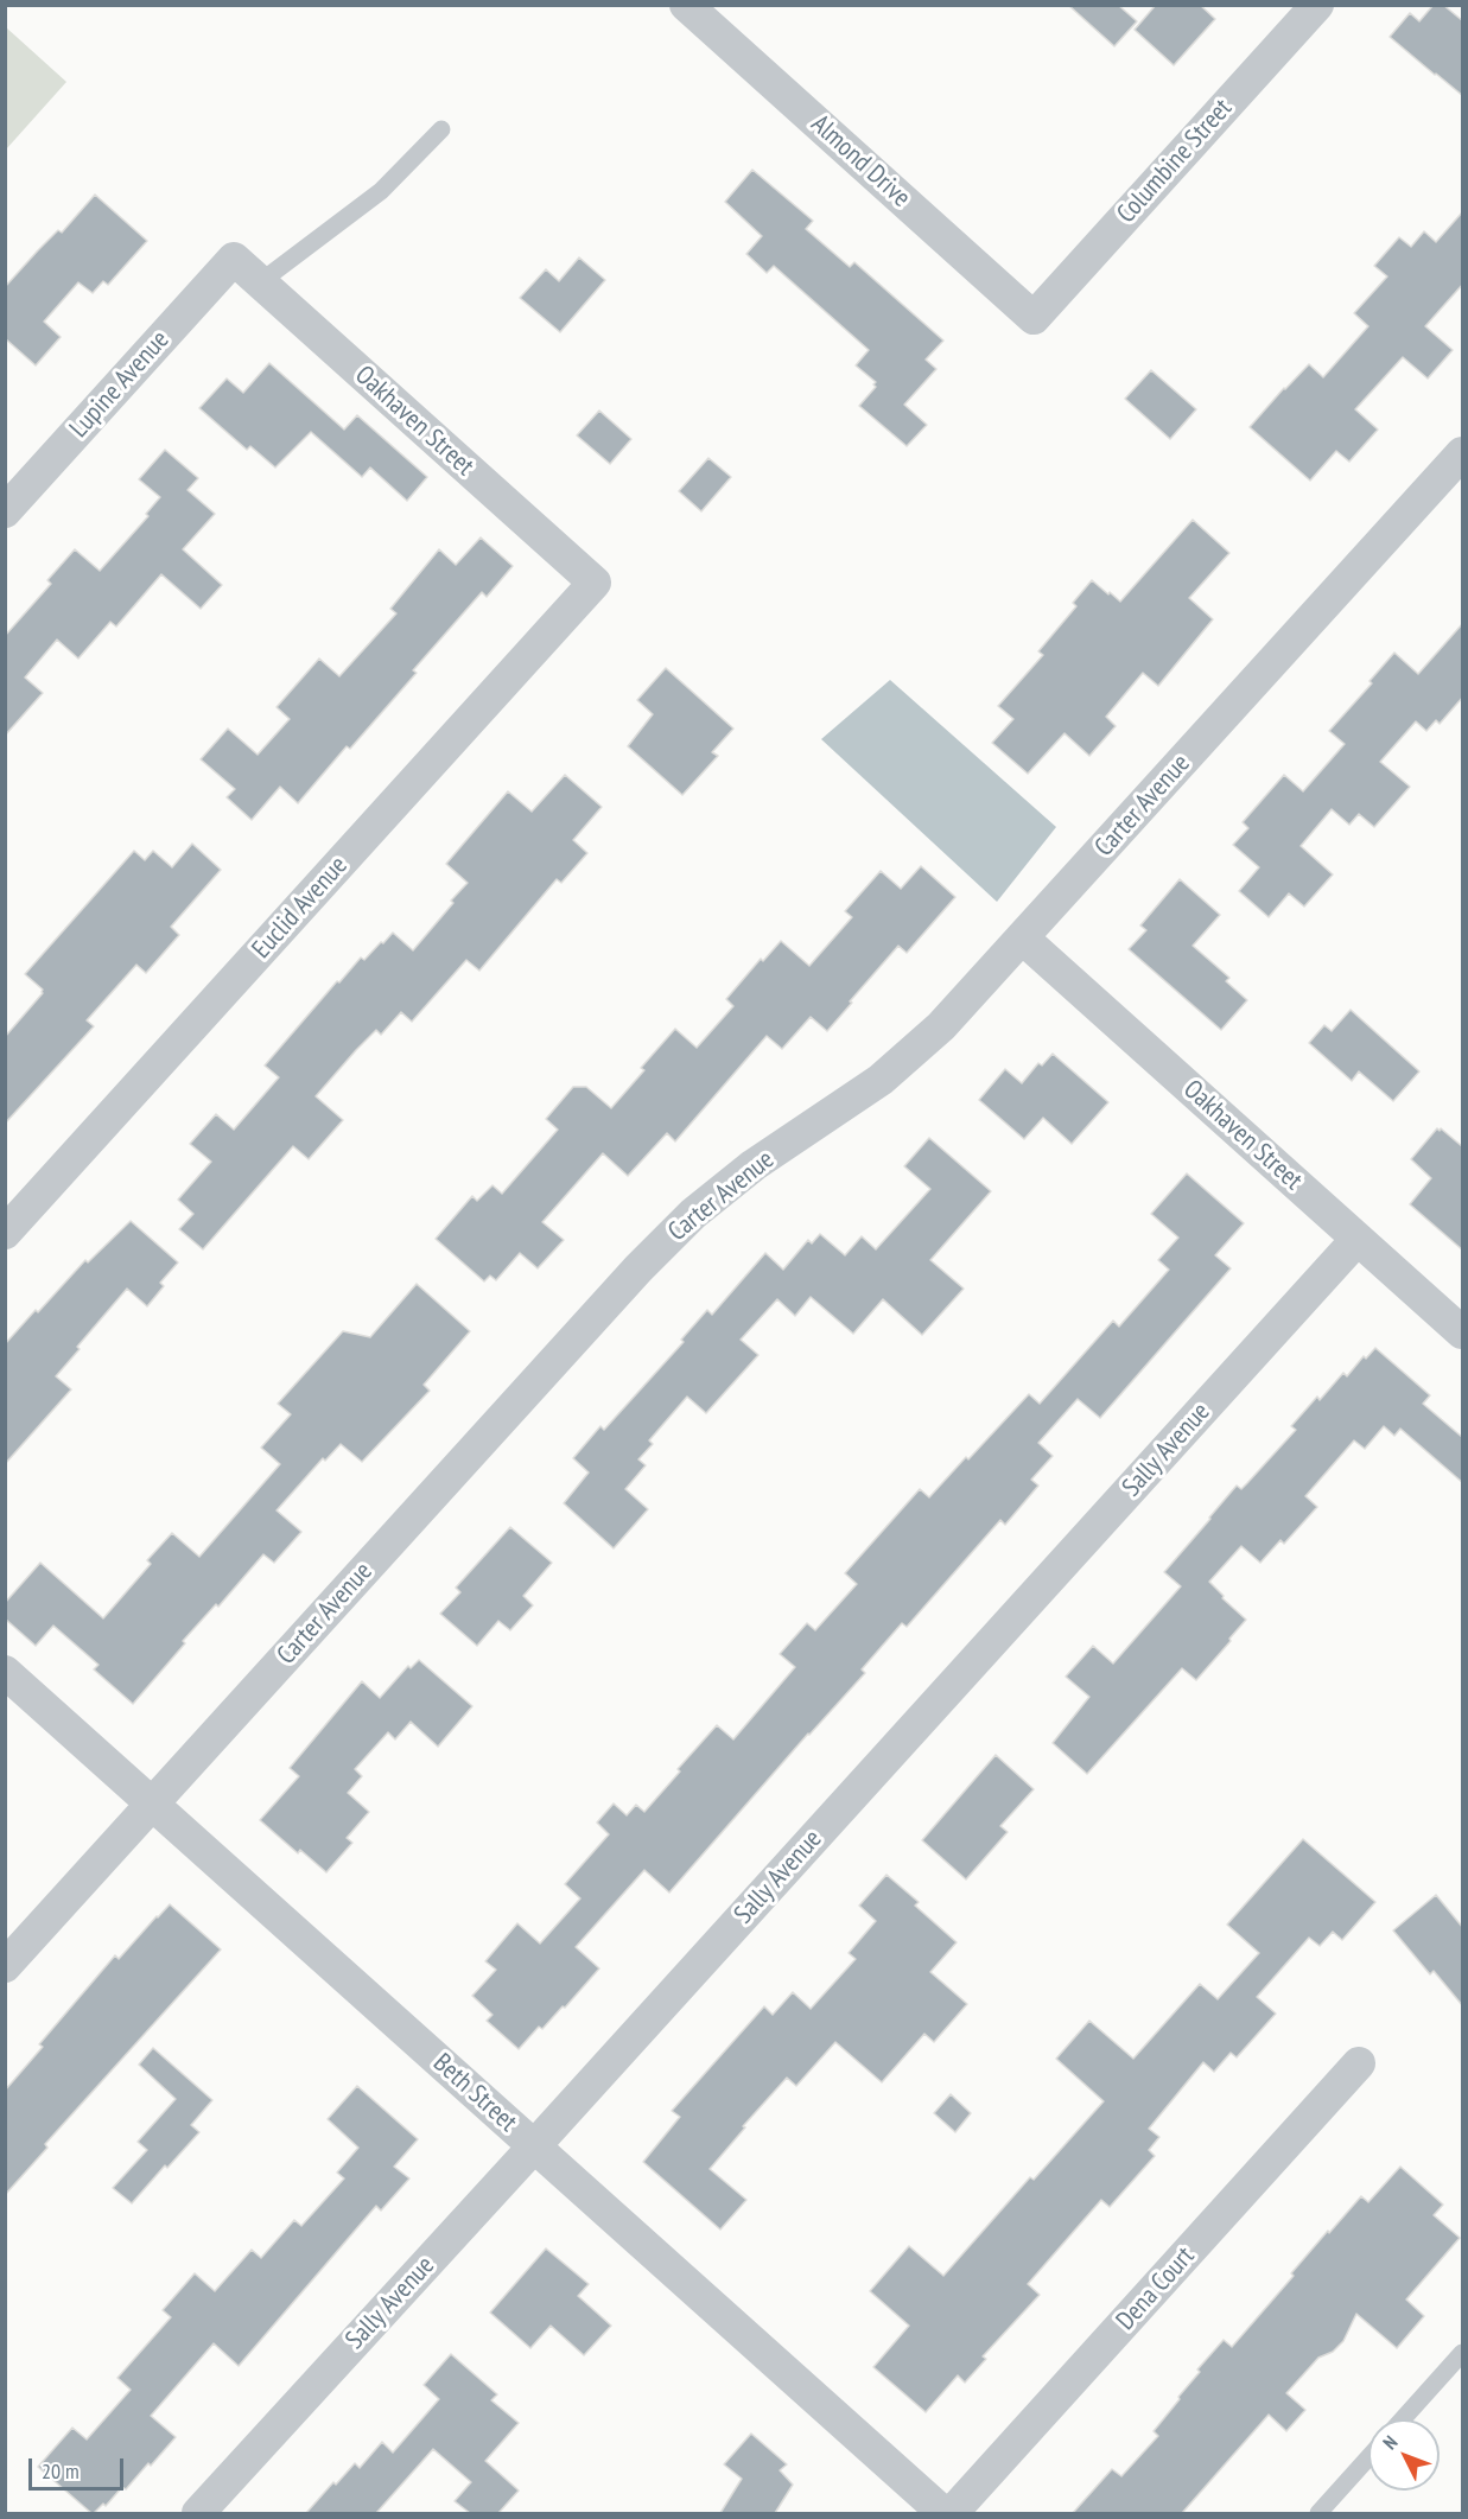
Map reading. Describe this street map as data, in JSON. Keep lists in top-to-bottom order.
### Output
{
  "streets": {
    "street": [
      "Almond Drive",
      "Columbine Street",
      "Lupine Avenue",
      "Oakhaven Street",
      "Carter Avenue",
      "Euclid Avenue",
      "Sally Avenue",
      "Beth Street",
      "Dena Court"
    ]
  },
  "crossings": [
    ["Almond Drive", "Columbine Street"],
    ["Lupine Avenue", "Oakhaven Street"],
    ["Oakhaven Street", "Carter Avenue"],
    ["Oakhaven Street", "Euclid Avenue"],
    ["Oakhaven Street", "Sally Avenue"],
    ["Carter Avenue", "Beth Street"],
    ["Sally Avenue", "Beth Street"]
  ],
  "scale_bar": "20 m",
  "north": "top left"
}
